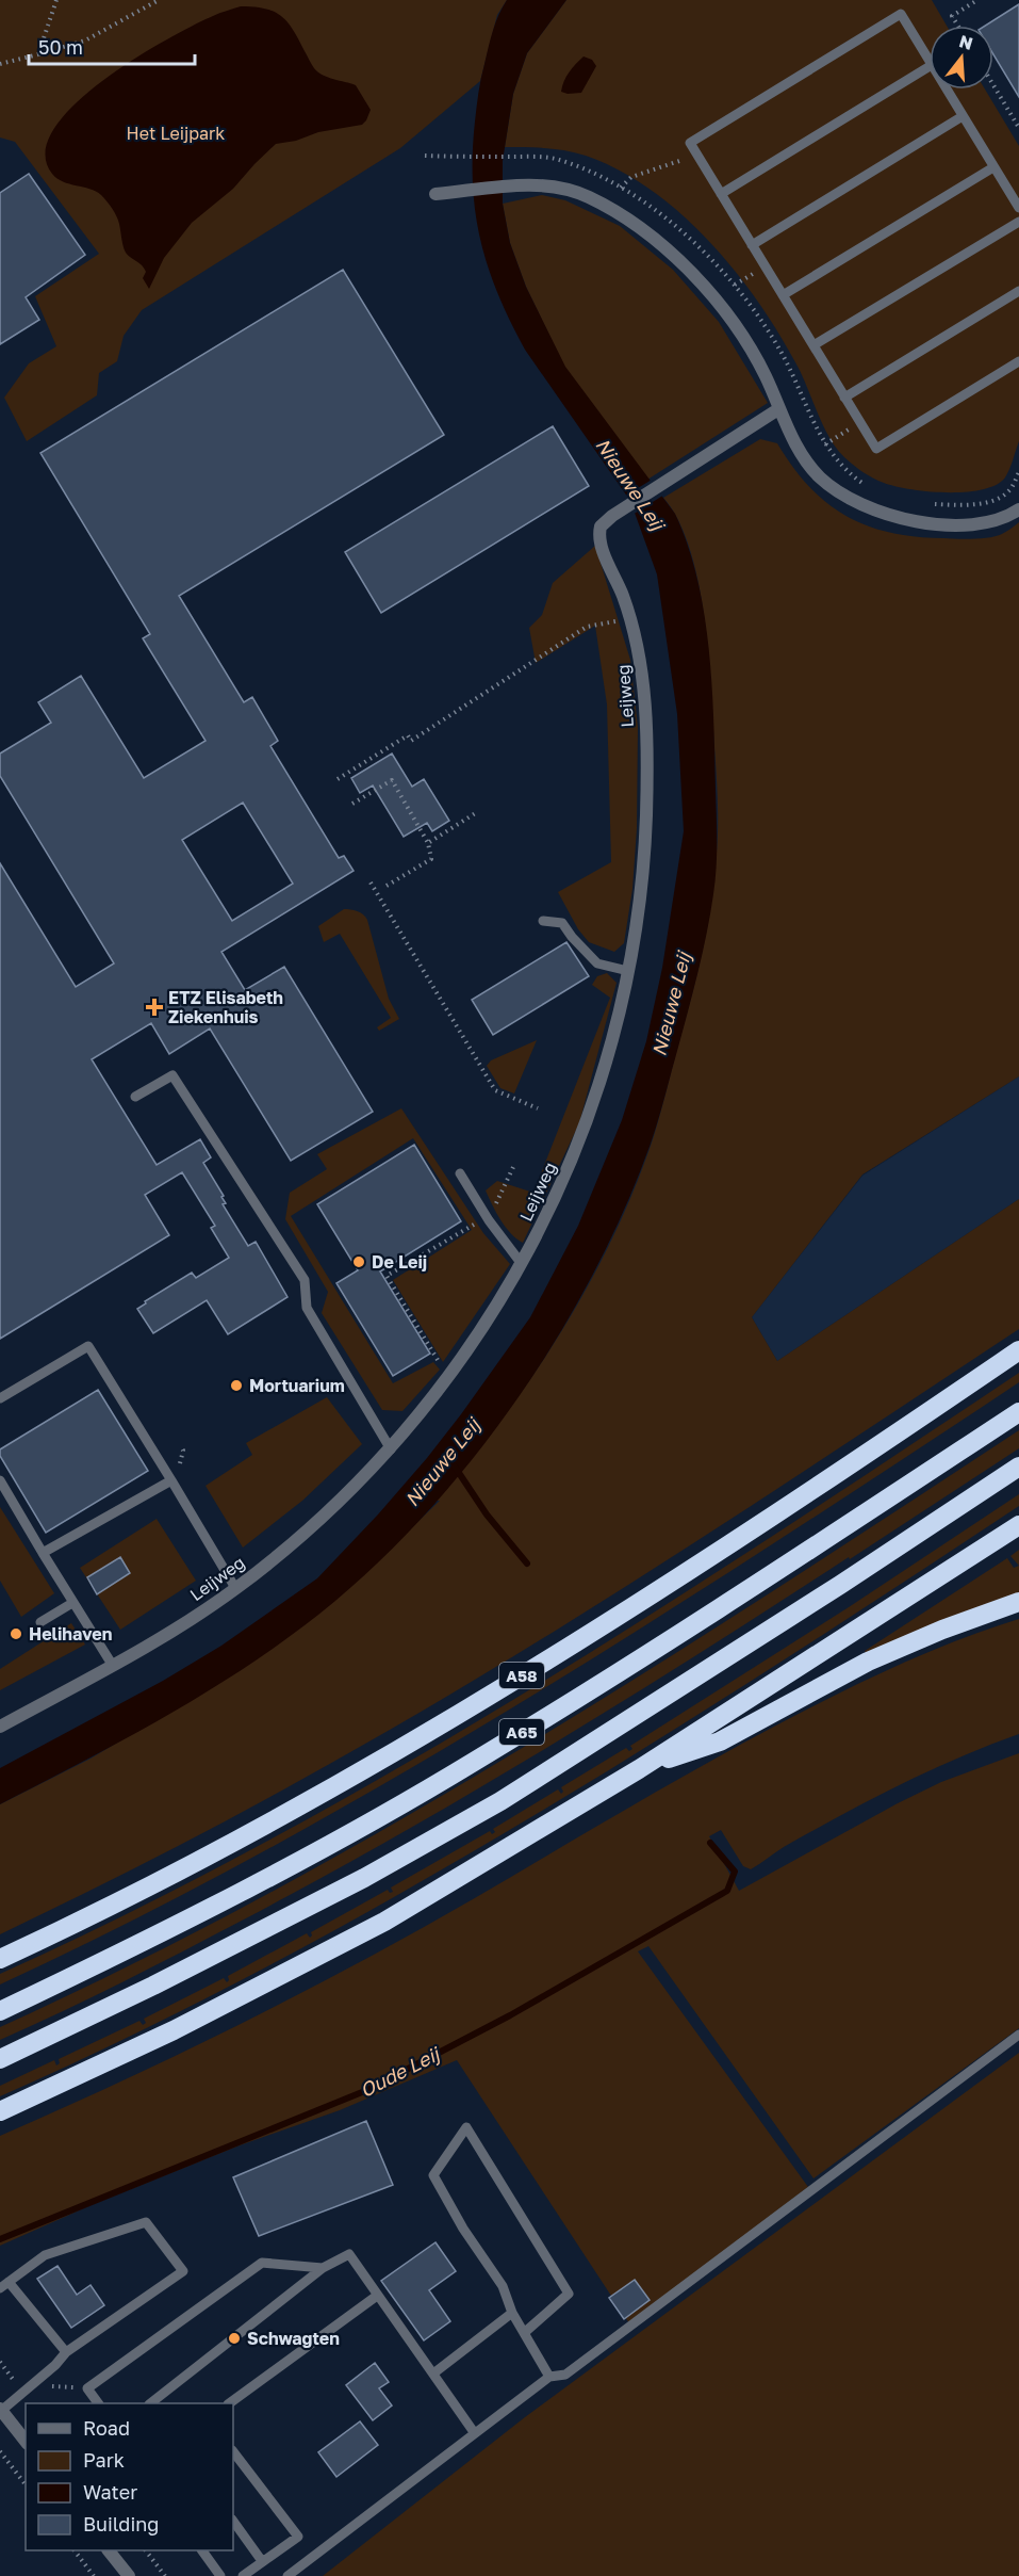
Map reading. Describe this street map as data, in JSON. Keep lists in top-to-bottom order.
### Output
{
  "streets": {
    "highway": ["A58", "A65"],
    "street": ["Leijweg"]
  },
  "water": ["Nieuwe Leij", "Oude Leij"],
  "parks": ["Het Leijpark"],
  "places": {
    "health": ["ETZ Elisabeth Ziekenhuis"],
    "other": [
      "De Leij",
      "Mortuarium",
      "Helihaven",
      "Schwagten"
    ]
  },
  "legend": [
    "Road",
    "Park",
    "Water",
    "Building"
  ],
  "scale_bar": "50 m",
  "north": "top"
}
